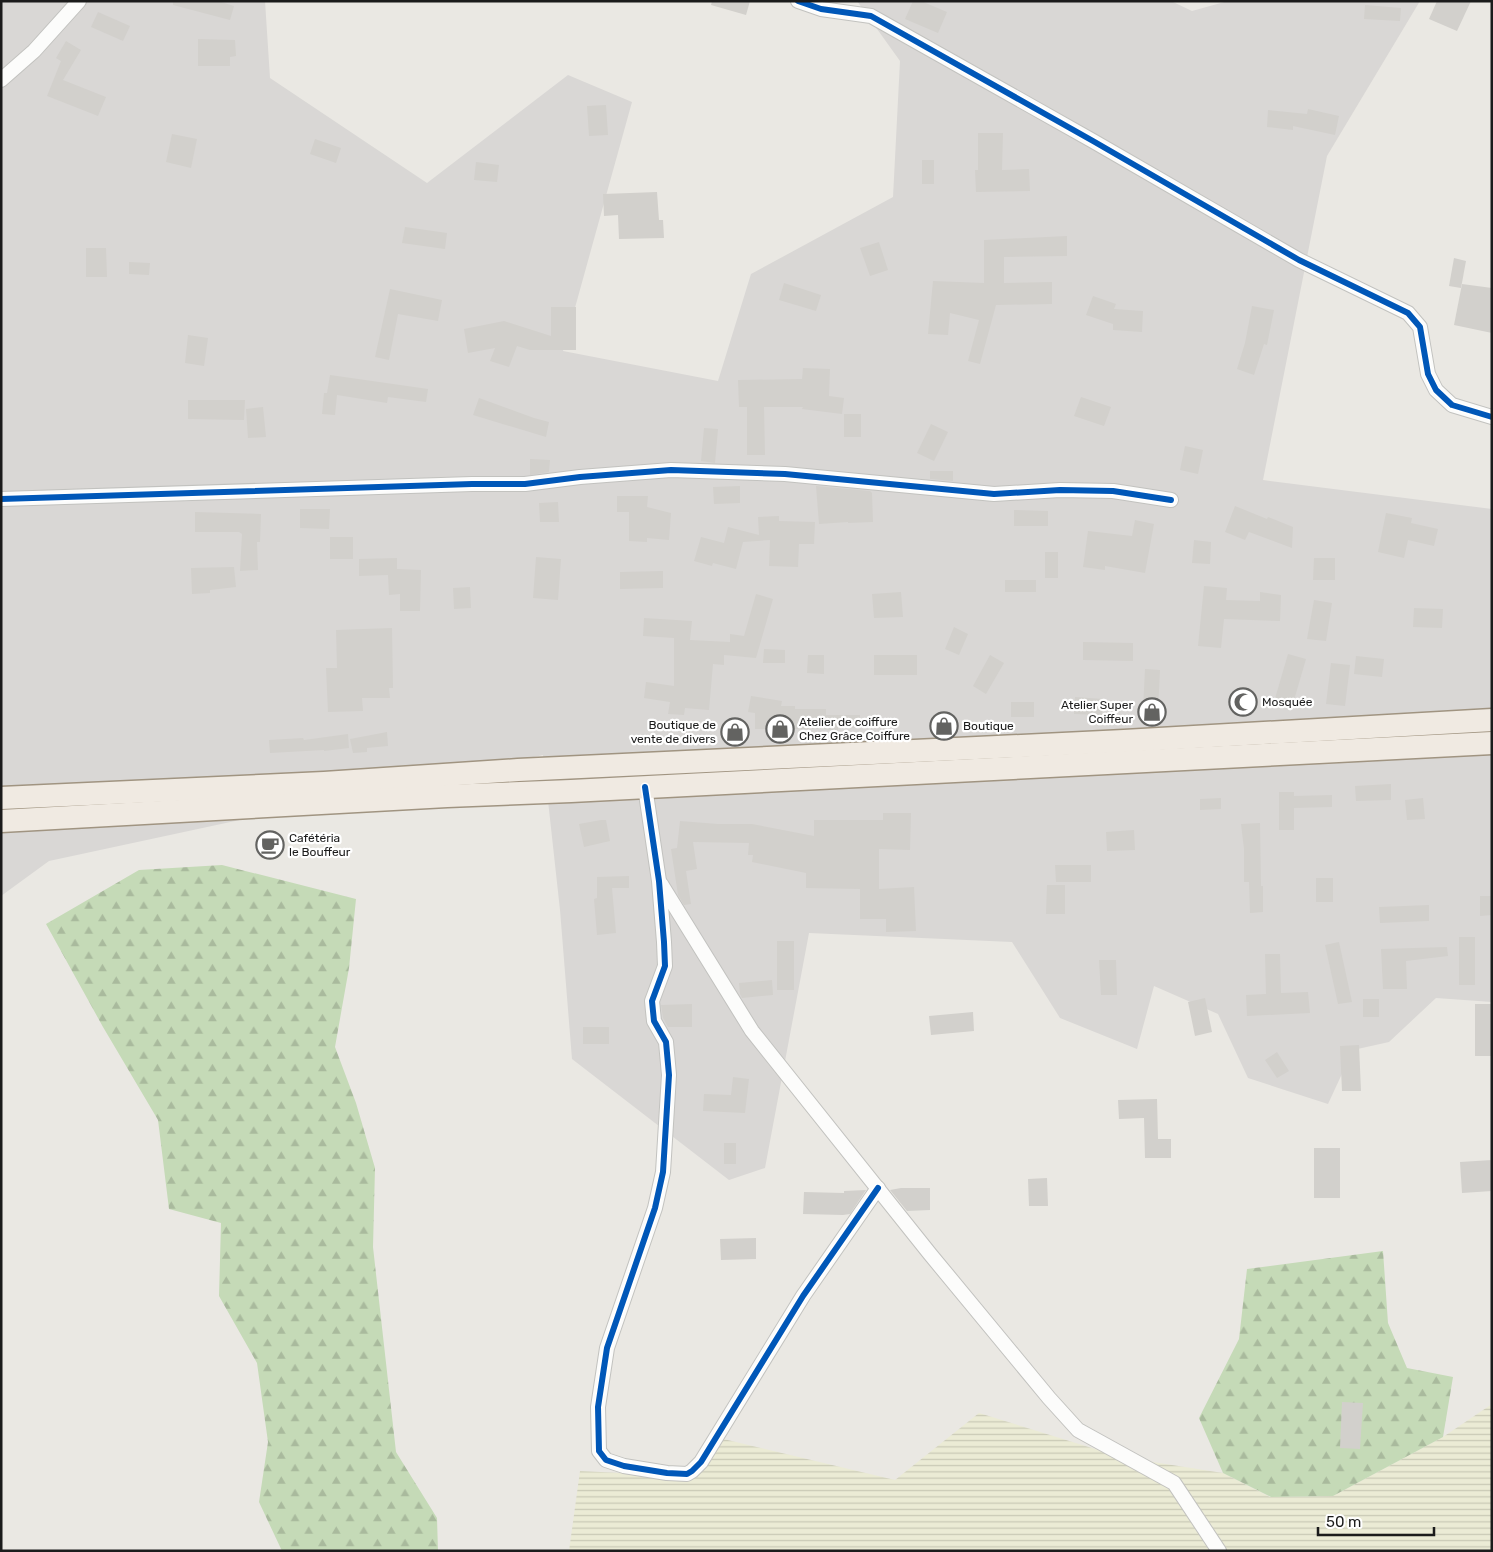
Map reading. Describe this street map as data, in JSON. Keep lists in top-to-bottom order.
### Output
{
  "places": {
    "mosque": ["Mosquée"],
    "shop": [
      "Atelier Super Coiffeur",
      "Boutique",
      "Atelier de coiffure Chez Grâce Coiffure",
      "Boutique de vente de divers"
    ],
    "cafe": ["Cafétéria le Bouffeur"]
  },
  "scale_bar": "50 m"
}
